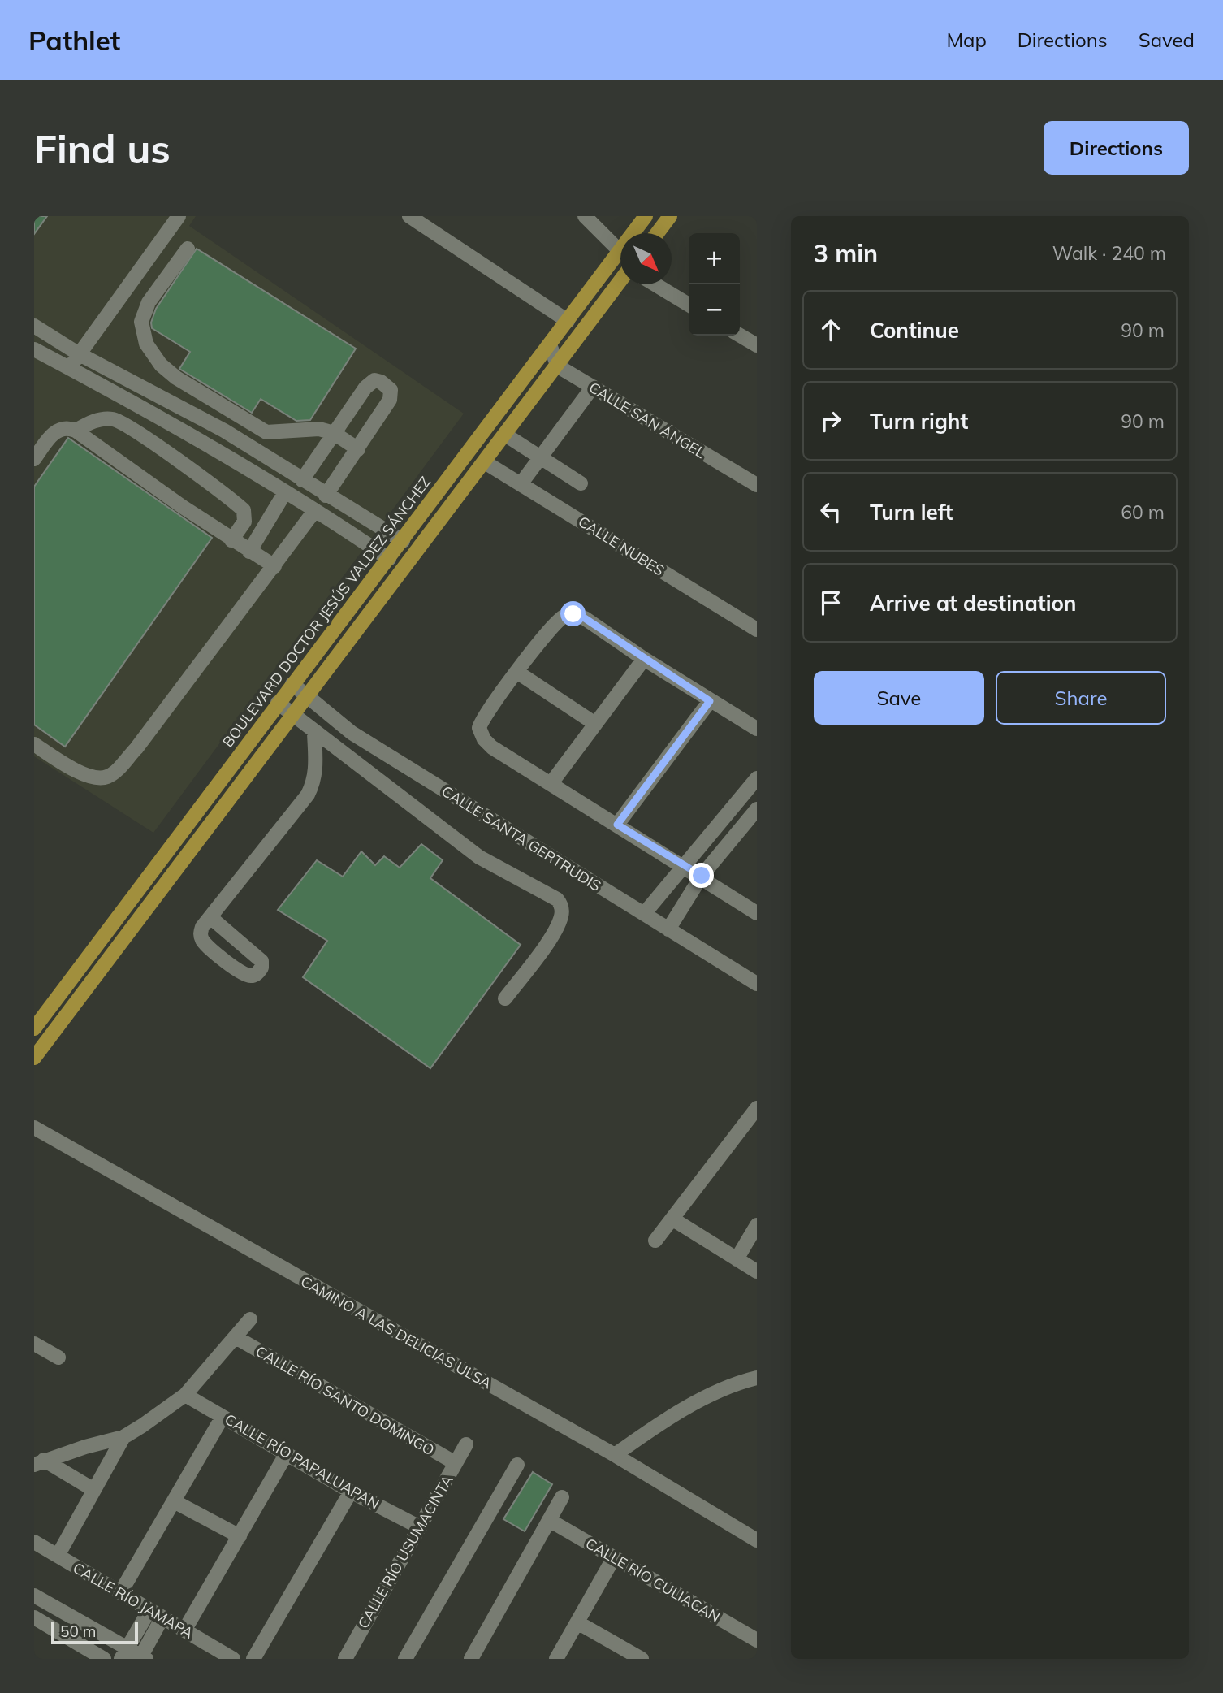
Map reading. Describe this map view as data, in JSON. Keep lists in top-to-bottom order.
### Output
{
  "streets": {
    "main road": ["BOULEVARD DOCTOR JESÚS VALDEZ SÁNCHEZ"],
    "street": [
      "CALLE SAN ÁNGEL",
      "CALLE NUBES",
      "CALLE SANTA GERTRUDIS",
      "CAMINO A LAS DELICIAS ULSA",
      "CALLE RÍO SANTO DOMINGO",
      "CALLE RÍO PAPALUAPAN",
      "CALLE RÍO USUMACINTA",
      "CALLE RÍO CULIACAN",
      "CALLE RÍO JAMAPA"
    ]
  },
  "crossings": [
    ["BOULEVARD DOCTOR JESÚS VALDEZ SÁNCHEZ", "CALLE SANTA GERTRUDIS"],
    ["CALLE RÍO SANTO DOMINGO", "CALLE RÍO USUMACINTA"],
    ["CALLE RÍO PAPALUAPAN", "CALLE RÍO USUMACINTA"]
  ],
  "scale_bar": "50 m",
  "north": "bottom right",
  "page": {
    "header": "Pathlet",
    "nav": ["Map", "Directions", "Saved"],
    "buttons": [
      "Directions",
      ["Save", "Share"]
    ],
    "title": "Find us",
    "heading": ["3 min", "Walk · 240 m"],
    "map_buttons": ["+", "−"],
    "list": [
      ["Continue", "90 m"],
      ["Turn right", "90 m"],
      ["Turn left", "60 m"],
      "Arrive at destination"
    ],
    "scale": "50 m"
  }
}
